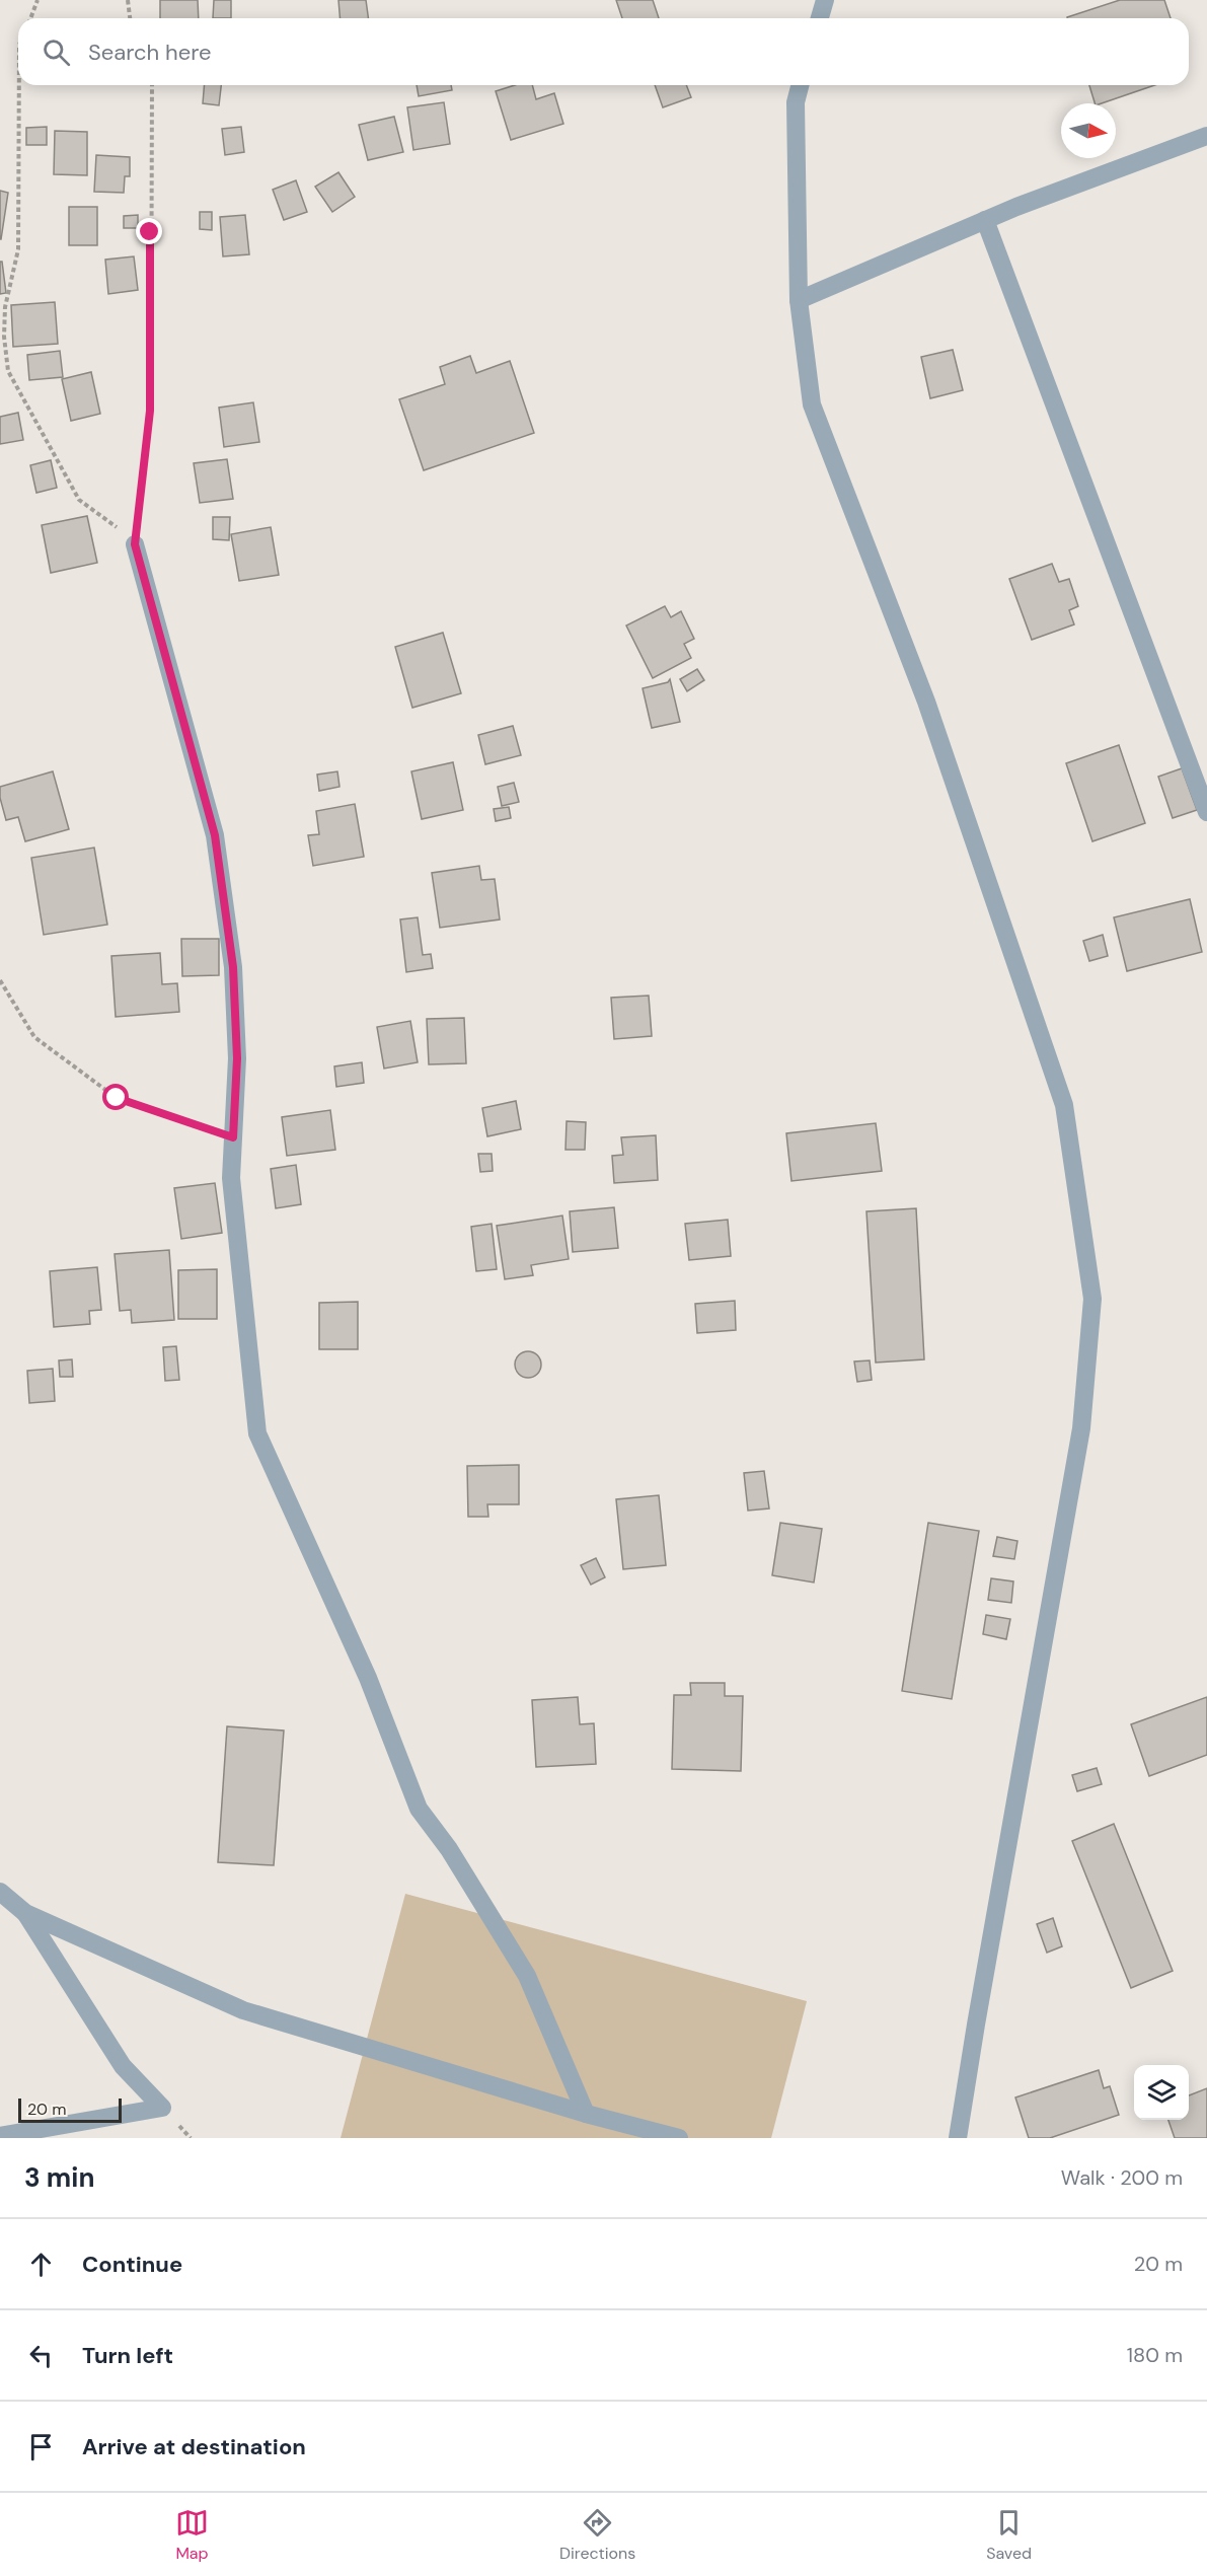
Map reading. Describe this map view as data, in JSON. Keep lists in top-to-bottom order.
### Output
{
  "scale_bar": "20 m",
  "north": "right",
  "page": {
    "search": "Search here",
    "scale": "20 m",
    "heading": ["3 min", "Walk · 200 m"],
    "list": [
      ["Continue", "20 m"],
      ["Turn left", "180 m"],
      "Arrive at destination"
    ],
    "nav": ["Map", "Directions", "Saved"]
  }
}
